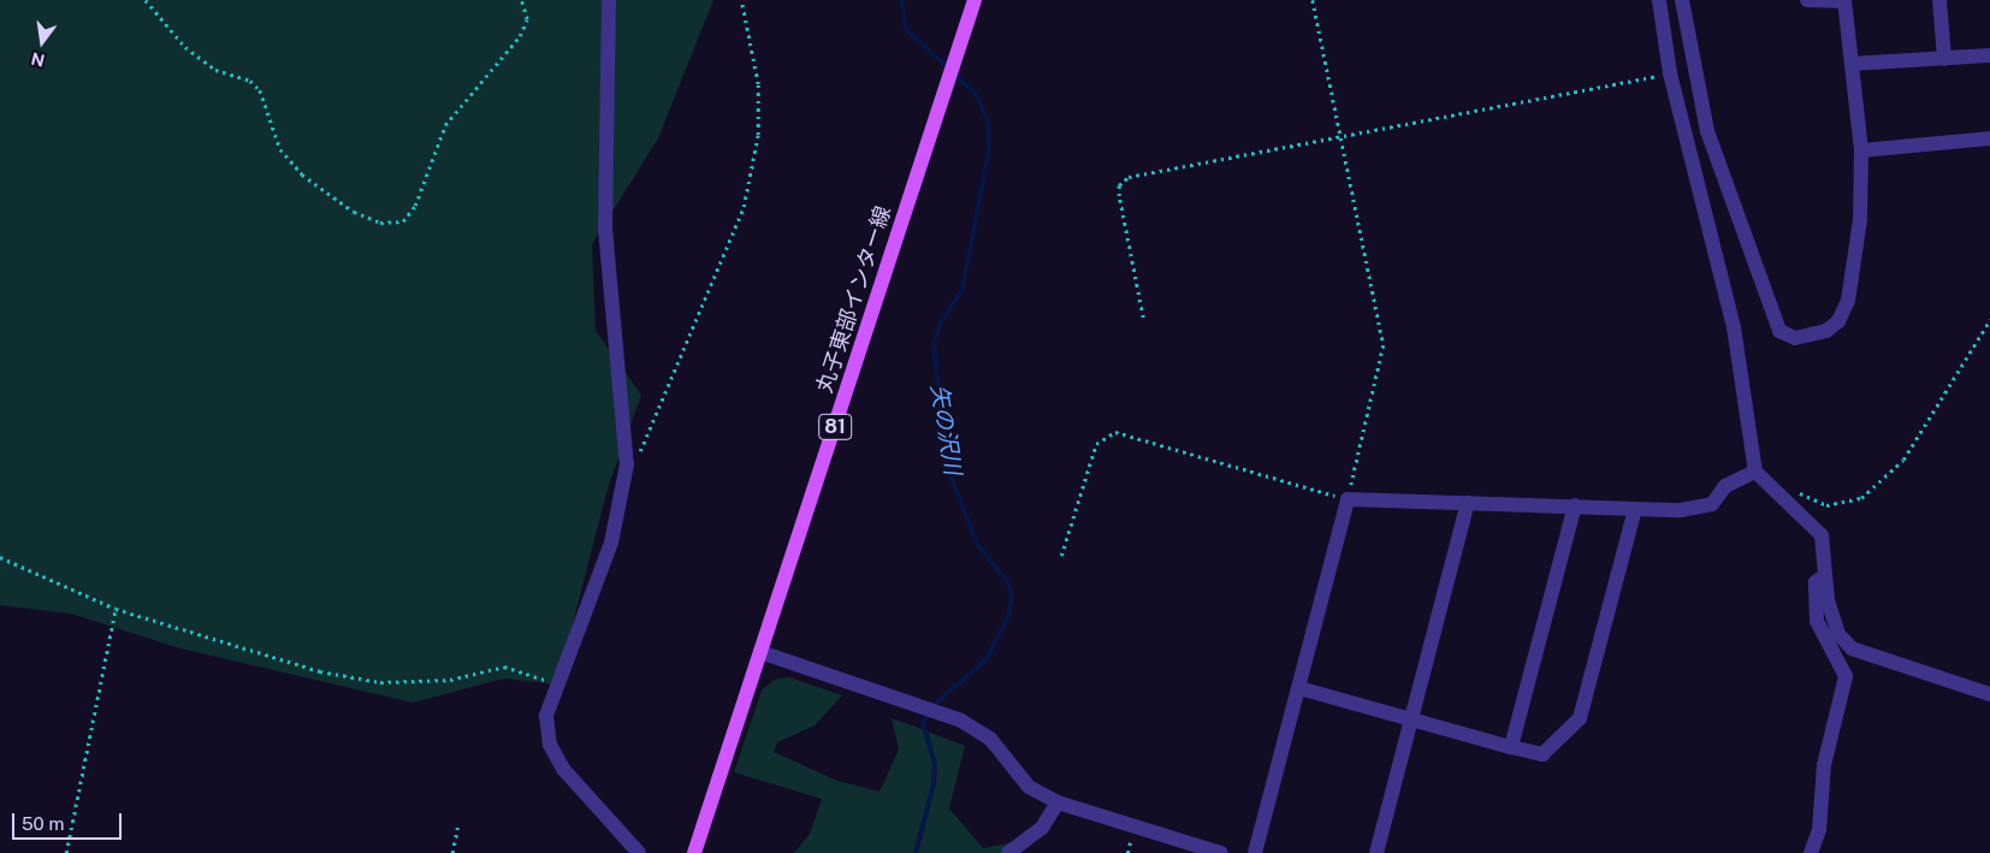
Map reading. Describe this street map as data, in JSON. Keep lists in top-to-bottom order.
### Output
{
  "streets": {
    "main road": ["丸子東部インター線", "81"]
  },
  "water": ["矢の沢川"],
  "scale_bar": "50 m",
  "north": "bottom"
}
